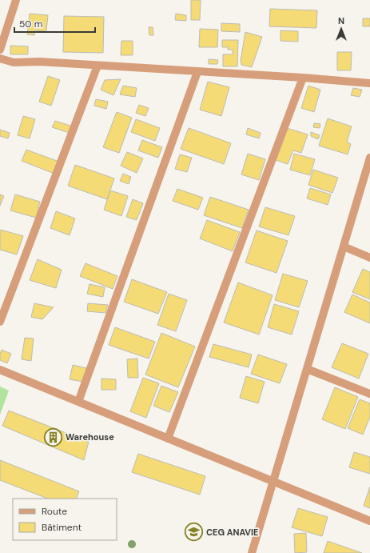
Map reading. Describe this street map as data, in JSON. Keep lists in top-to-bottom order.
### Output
{
  "places": {
    "building": ["Warehouse"],
    "school or university": ["CEG ANAVIE"]
  },
  "legend": ["Route", "Bâtiment"],
  "scale_bar": "50 m",
  "north": "top"
}
